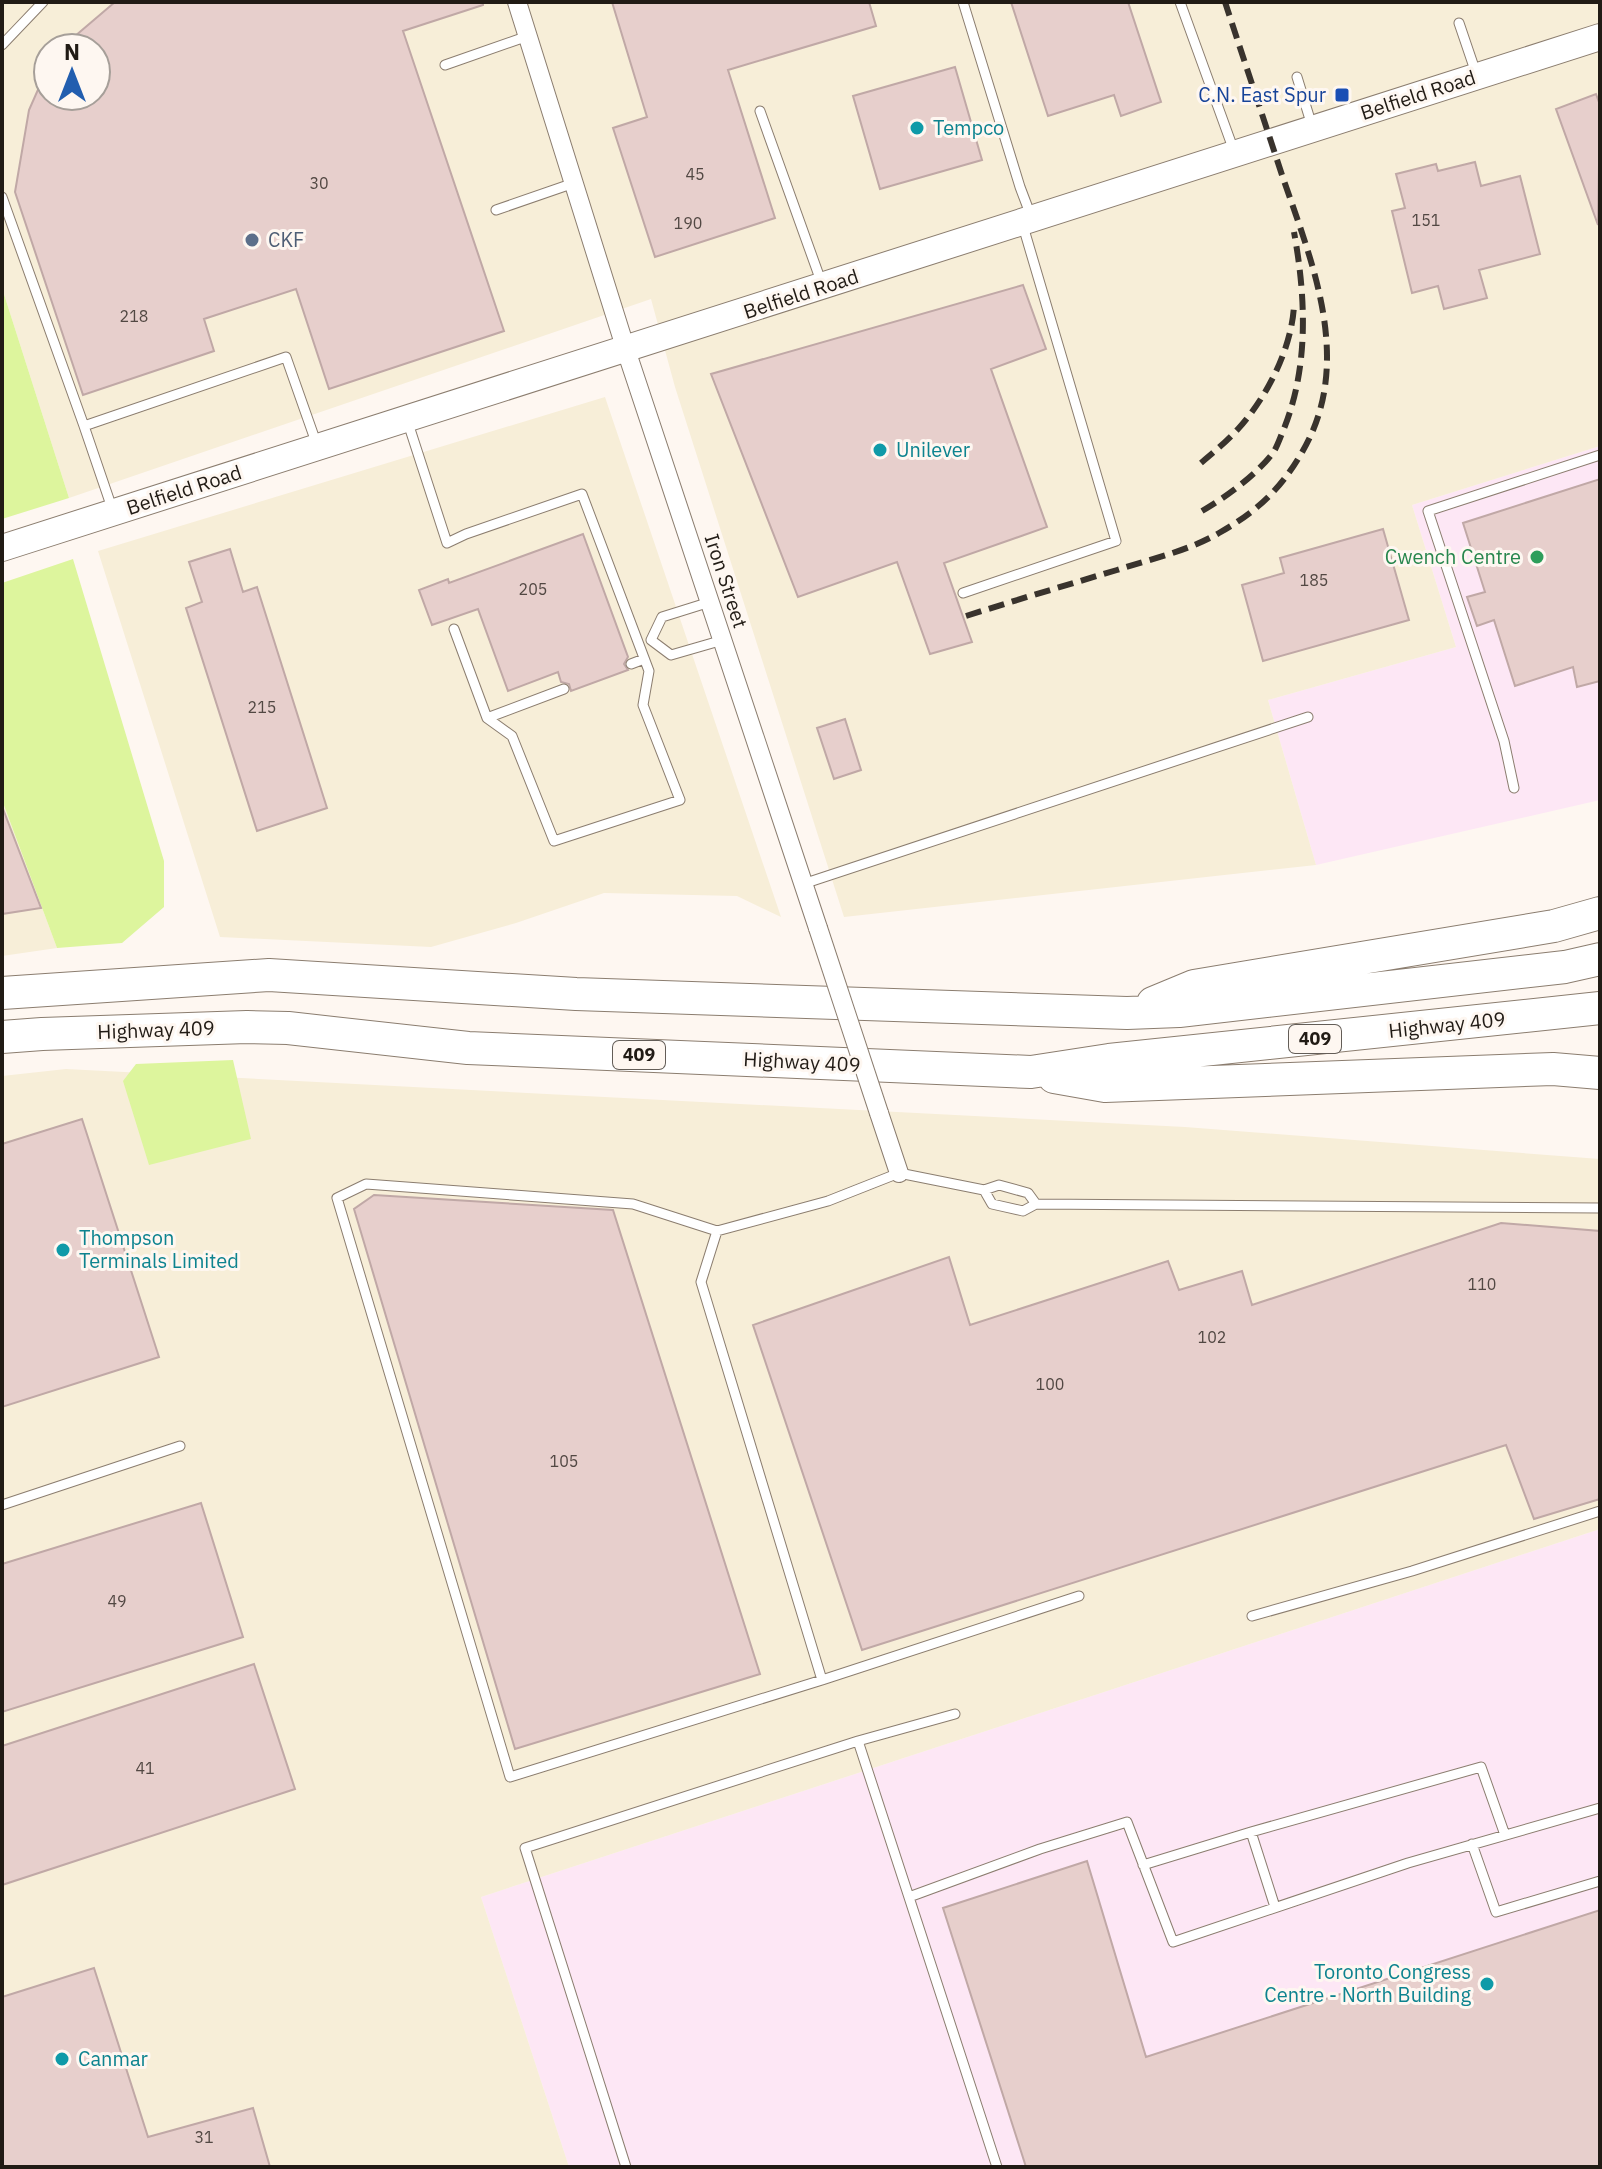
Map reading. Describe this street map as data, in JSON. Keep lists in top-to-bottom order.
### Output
{
  "streets": {
    "highway": ["Highway 409", "409"],
    "main road": ["Belfield Road"],
    "street": ["Iron Street"]
  },
  "crossings": [
    ["Belfield Road", "Iron Street"]
  ],
  "places": {
    "transit": ["C.N. East Spur"],
    "other": [
      "Tempco",
      "CKF",
      "Unilever",
      "Cwench Centre",
      "Thompson Terminals Limited",
      "Toronto Congress Centre - North Building",
      "Canmar"
    ]
  },
  "house_numbers": [
    "45",
    "30",
    "151",
    "190",
    "218",
    "185",
    "205",
    "215",
    "110",
    "102",
    "100",
    "105",
    "49",
    "41",
    "31"
  ],
  "north": "top"
}
